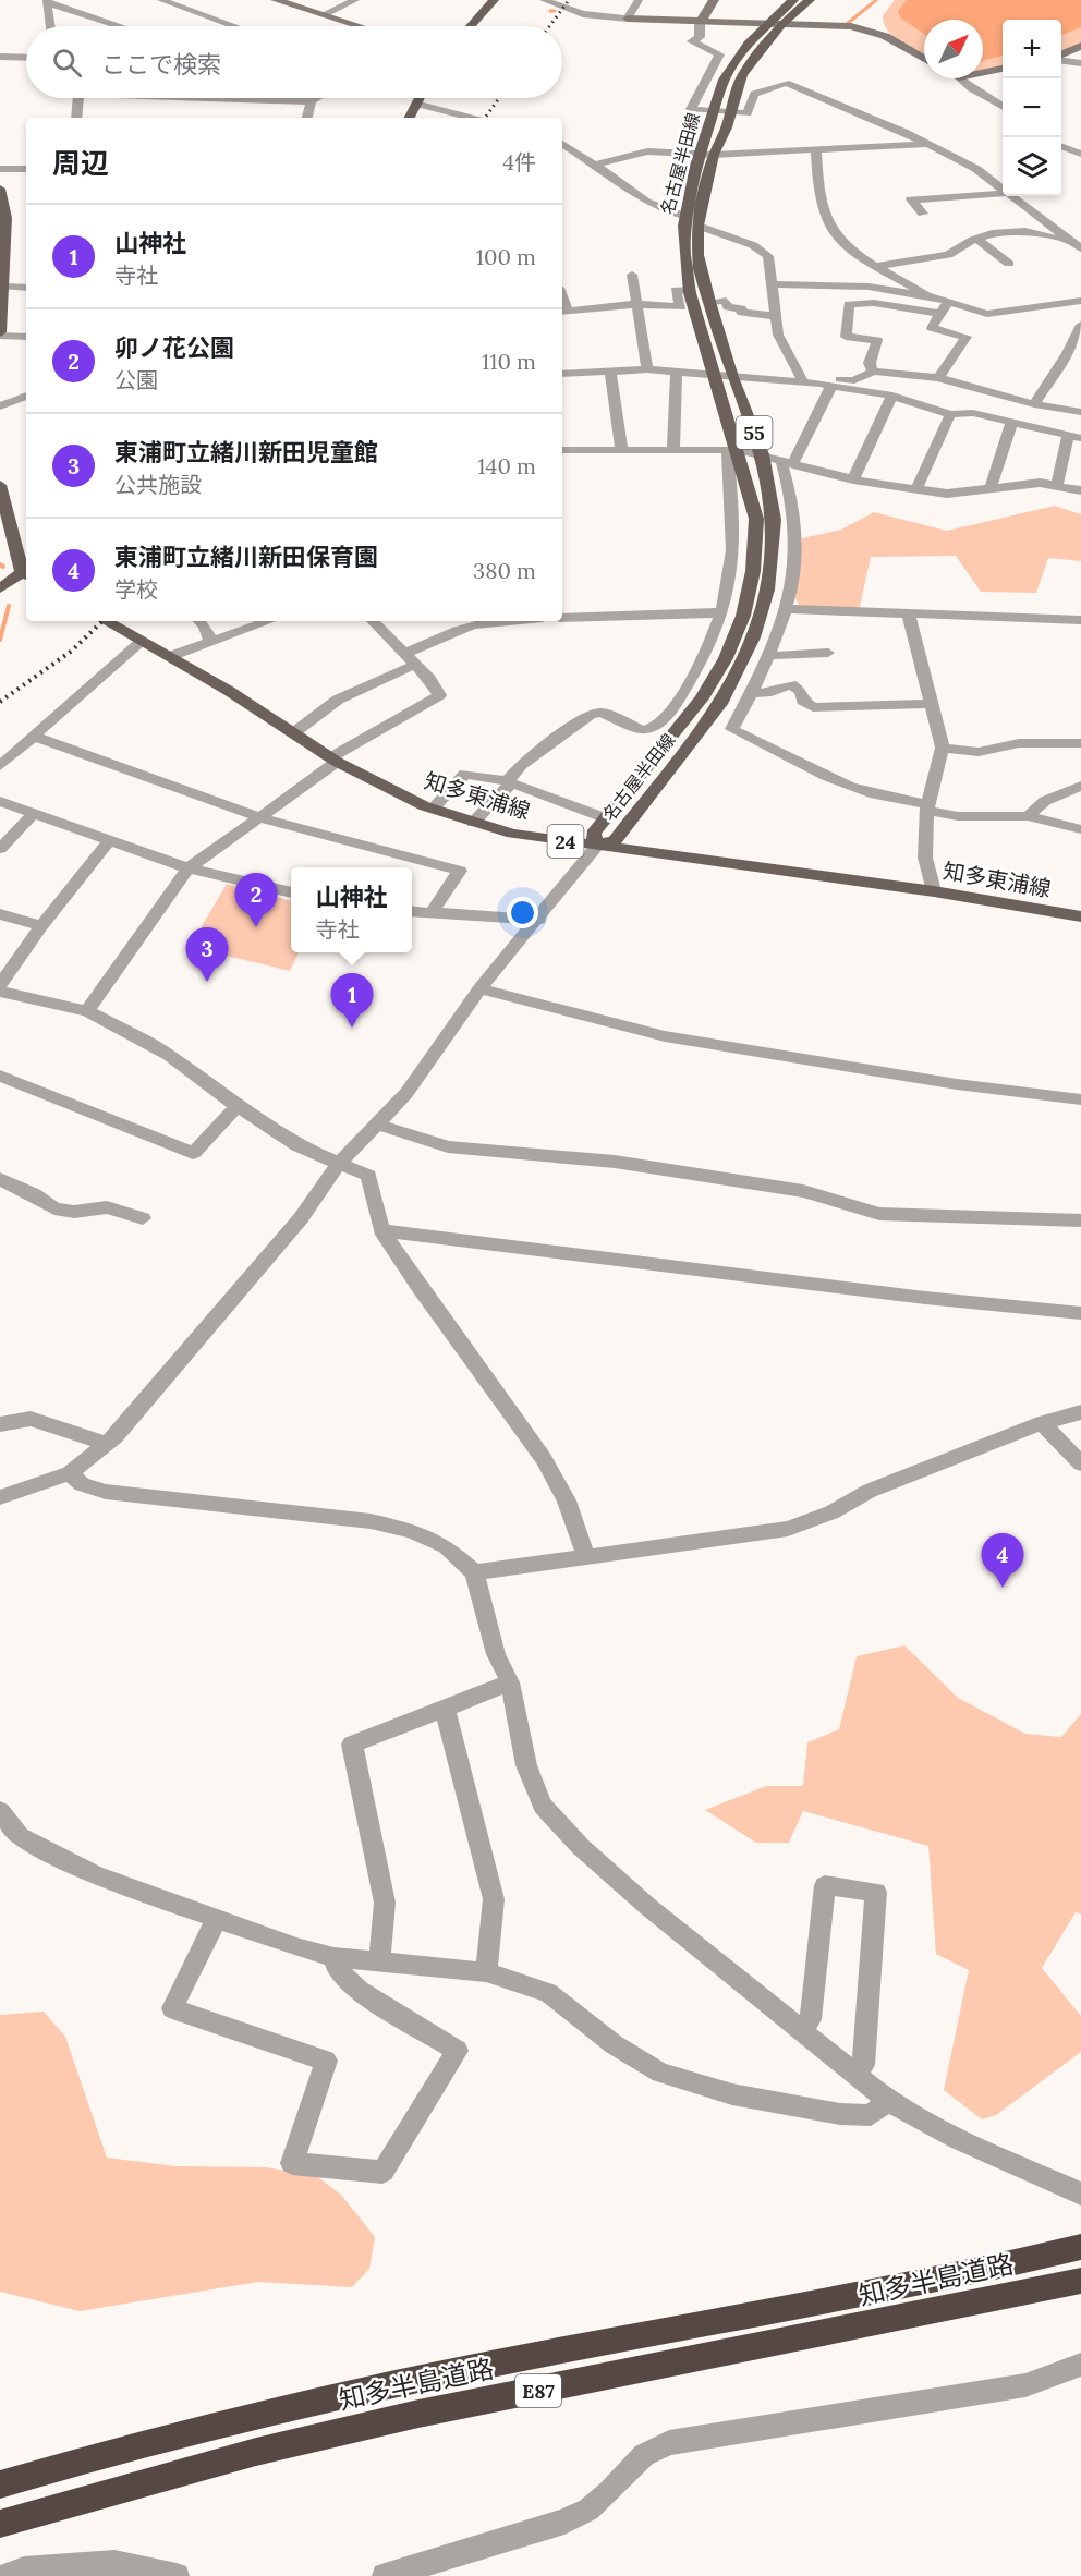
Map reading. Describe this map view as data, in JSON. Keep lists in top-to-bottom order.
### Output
{
  "streets": {
    "highway": ["知多半島道路", "E87"],
    "main road": [
      "名古屋半田線",
      "55",
      "知多東浦線",
      "24"
    ]
  },
  "crossings": [
    ["名古屋半田線", "知多東浦線"]
  ],
  "north": "top right",
  "page": {
    "map_buttons": ["+", "−"],
    "search": "ここで検索",
    "heading": ["周辺", "4件"],
    "list": [
      {
        "mark": "1",
        "name": "山神社",
        "note": "寺社",
        "value": "100 m"
      },
      {
        "mark": "2",
        "name": "卯ノ花公園",
        "note": "公園",
        "value": "110 m"
      },
      {
        "mark": "3",
        "name": "東浦町立緒川新田児童館",
        "note": "公共施設",
        "value": "140 m"
      },
      {
        "mark": "4",
        "name": "東浦町立緒川新田保育園",
        "note": "学校",
        "value": "380 m"
      }
    ],
    "popup": ["山神社", "寺社"],
    "pins": [
      "2",
      "3",
      "1",
      "4"
    ]
  }
}
